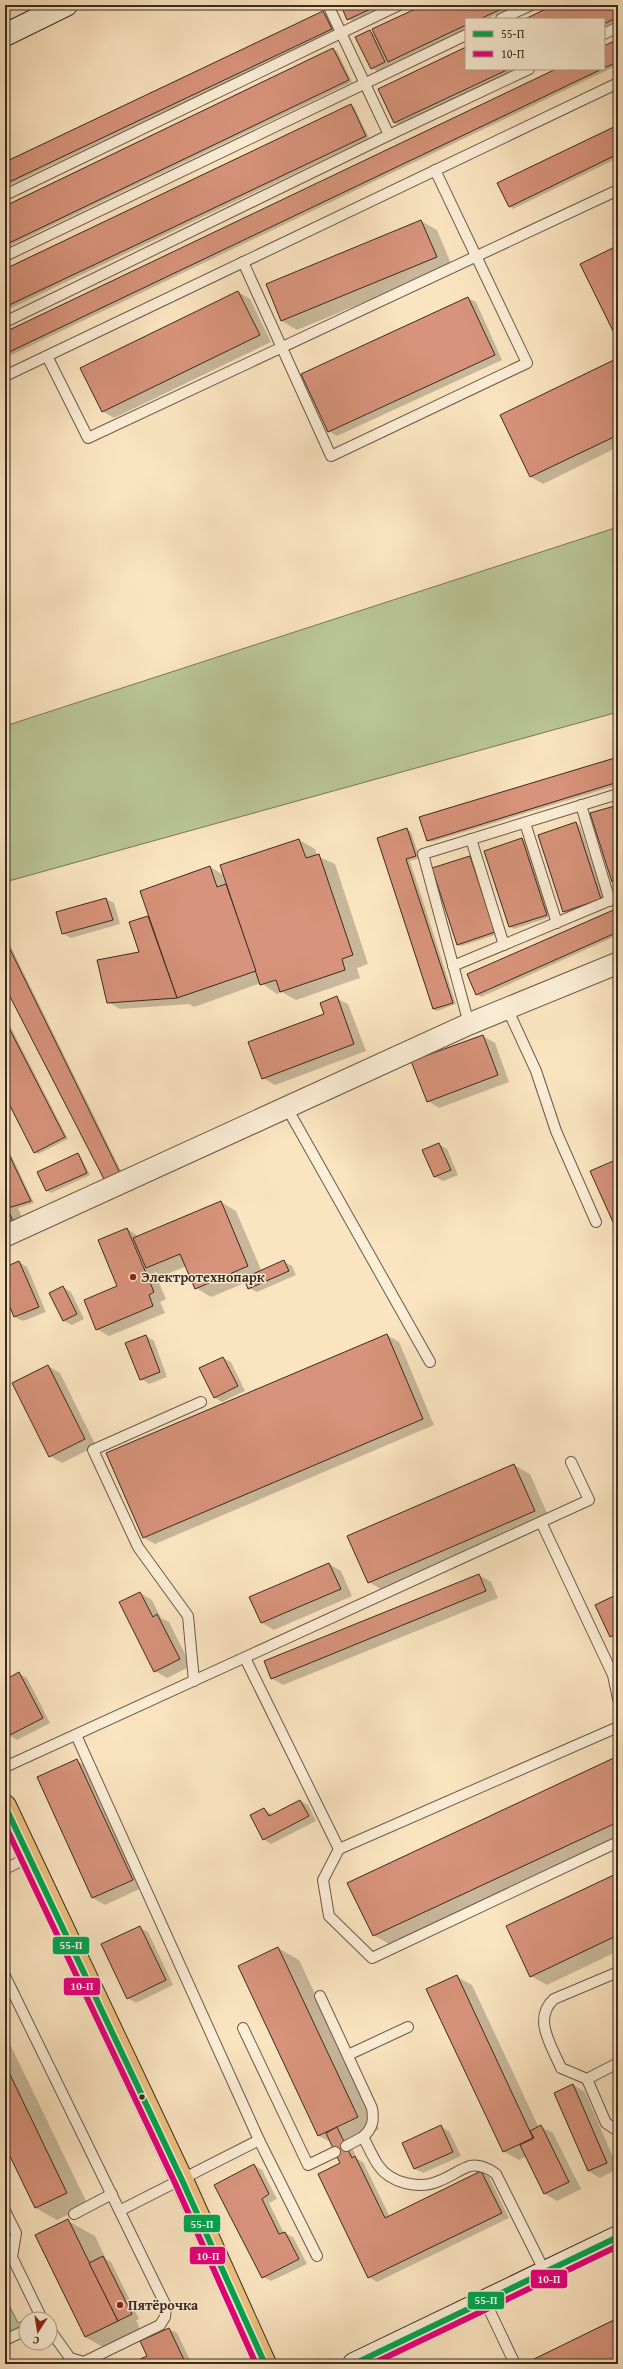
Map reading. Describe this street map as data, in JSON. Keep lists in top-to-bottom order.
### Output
{
  "places": ["Электротехнопарк", "Пятёрочка"],
  "lines": ["transit line 55-П", "transit line 10-П"],
  "legend": ["55-П", "10-П"],
  "north": "bottom"
}
